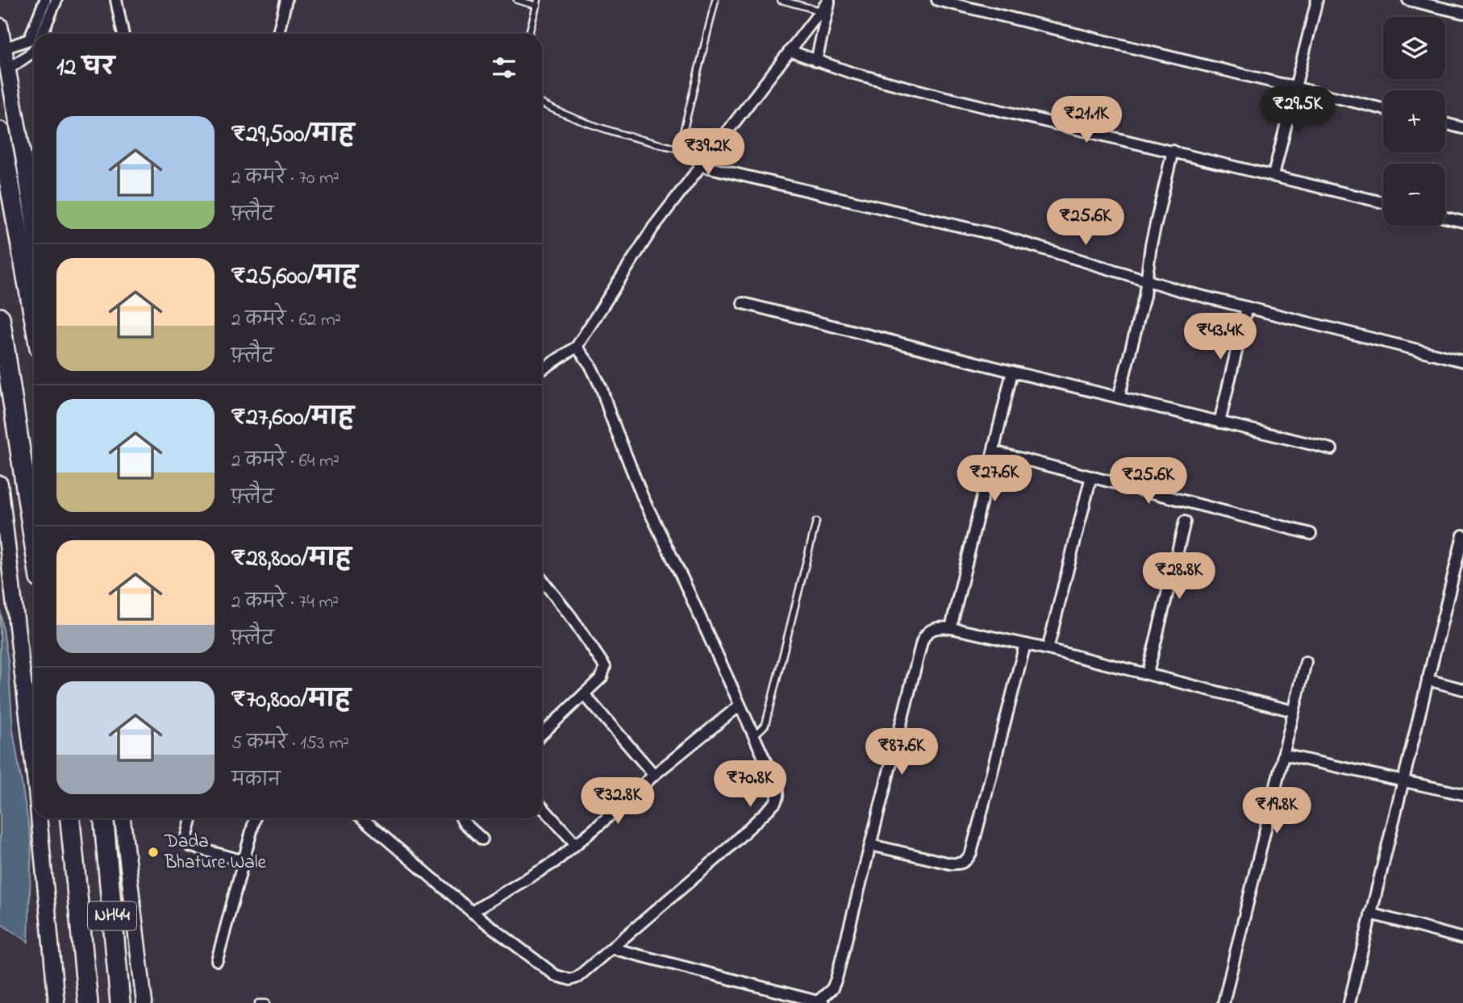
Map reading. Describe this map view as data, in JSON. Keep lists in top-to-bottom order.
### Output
{
  "streets": {
    "highway": ["NH44"]
  },
  "places": ["Dada Bhature Wale"],
  "page": {
    "map_buttons": ["+", "−"],
    "heading": "12 घर",
    "price": [
      "₹29.5K",
      "₹21.1K",
      "₹39.2K",
      "₹25.6K",
      "₹43.4K",
      "₹27.6K",
      "₹25.6K",
      "₹28.8K",
      "₹87.6K",
      "₹70.8K",
      "₹32.8K",
      "₹19.8K"
    ],
    "list": [
      {
        "name": "₹29,500/माह",
        "note": "2 कमरे · 70 m² · फ़्लैट"
      },
      {
        "name": "₹25,600/माह",
        "note": "2 कमरे · 62 m² · फ़्लैट"
      },
      {
        "name": "₹27,600/माह",
        "note": "2 कमरे · 64 m² · फ़्लैट"
      },
      {
        "name": "₹28,800/माह",
        "note": "2 कमरे · 74 m² · फ़्लैट"
      },
      {
        "name": "₹70,800/माह",
        "note": "5 कमरे · 153 m² · मकान"
      }
    ]
  }
}
